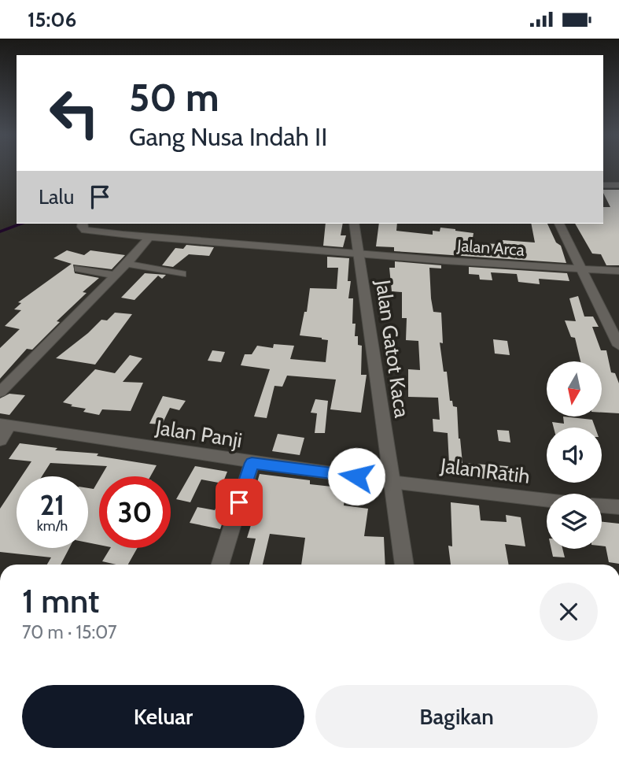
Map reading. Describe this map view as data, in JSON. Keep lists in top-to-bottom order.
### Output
{
  "streets": {
    "street": [
      "Jalan Arca",
      "Jalan Gatot Kaca",
      "Jalan Panji",
      "Jalan Ratih"
    ]
  },
  "crossings": [
    ["Jalan Arca", "Jalan Gatot Kaca"],
    ["Jalan Gatot Kaca", "Jalan Panji"],
    ["Jalan Gatot Kaca", "Jalan Ratih"],
    ["Jalan Panji", "Jalan Ratih"]
  ],
  "north": "bottom",
  "page": {
    "status": "15:06",
    "turn": ["50 m", "Gang Nusa Indah II"],
    "then": "Lalu",
    "speed": "21 km/h",
    "limit": "30",
    "heading": ["1 mnt", "70 m · 15:07"],
    "buttons": ["Keluar", "Bagikan"]
  }
}
